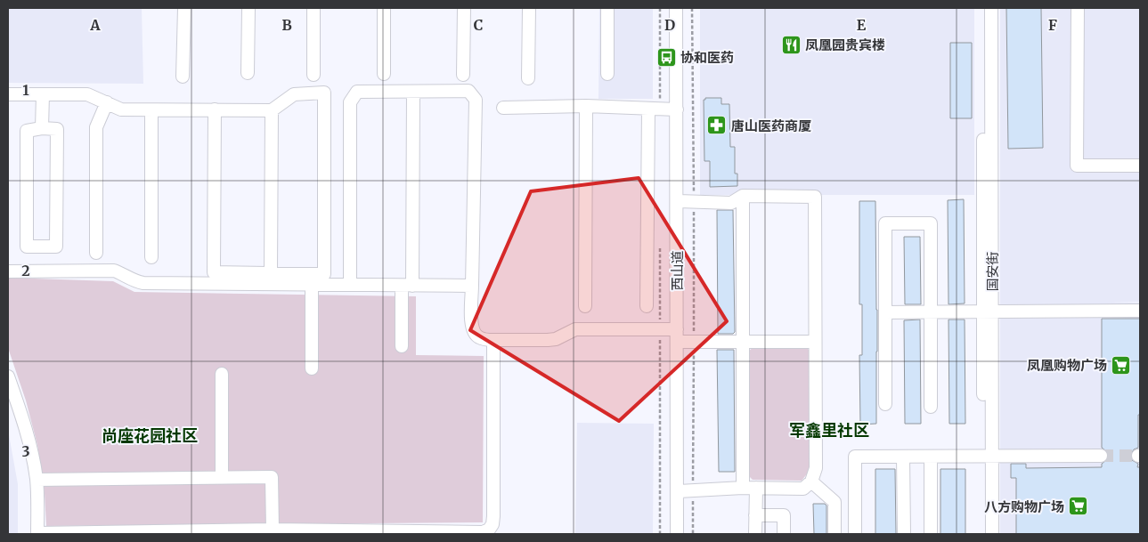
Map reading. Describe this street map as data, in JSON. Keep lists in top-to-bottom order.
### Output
{
  "streets": {
    "street": ["西山道", "国安街"]
  },
  "districts": ["军鑫里社区", "尚座花园社区"],
  "places": {
    "restaurant": ["凤凰园贵宾楼"],
    "bus stop": ["协和医药"],
    "pharmacy": ["唐山医药商厦"],
    "supermarket": ["凤凰购物广场", "八方购物广场"]
  },
  "grid": {
    "columns": [
      "A",
      "B",
      "C",
      "D",
      "E",
      "F"
    ],
    "rows": ["1", "2", "3"]
  }
}
